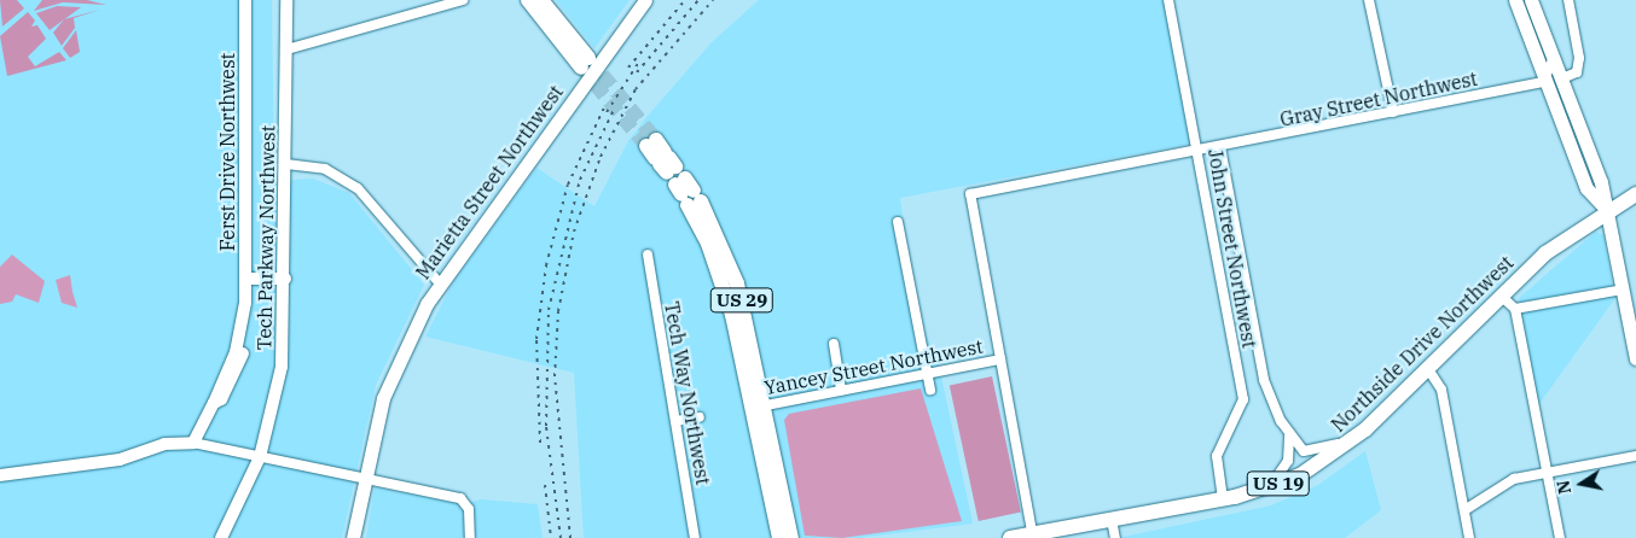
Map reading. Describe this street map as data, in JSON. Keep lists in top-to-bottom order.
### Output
{
  "streets": {
    "main road": [
      "Marietta Street Northwest",
      "US 29",
      "Northside Drive Northwest",
      "US 19"
    ],
    "street": [
      "Gray Street Northwest",
      "Ferst Drive Northwest",
      "Tech Parkway Northwest",
      "John Street Northwest",
      "Yancey Street Northwest",
      "Tech Way Northwest"
    ]
  },
  "crossings": [
    ["Gray Street Northwest", "John Street Northwest"],
    ["Gray Street Northwest", "Yancey Street Northwest"],
    ["John Street Northwest", "Northside Drive Northwest"],
    ["US 29", "Yancey Street Northwest"]
  ],
  "north": "left"
}
